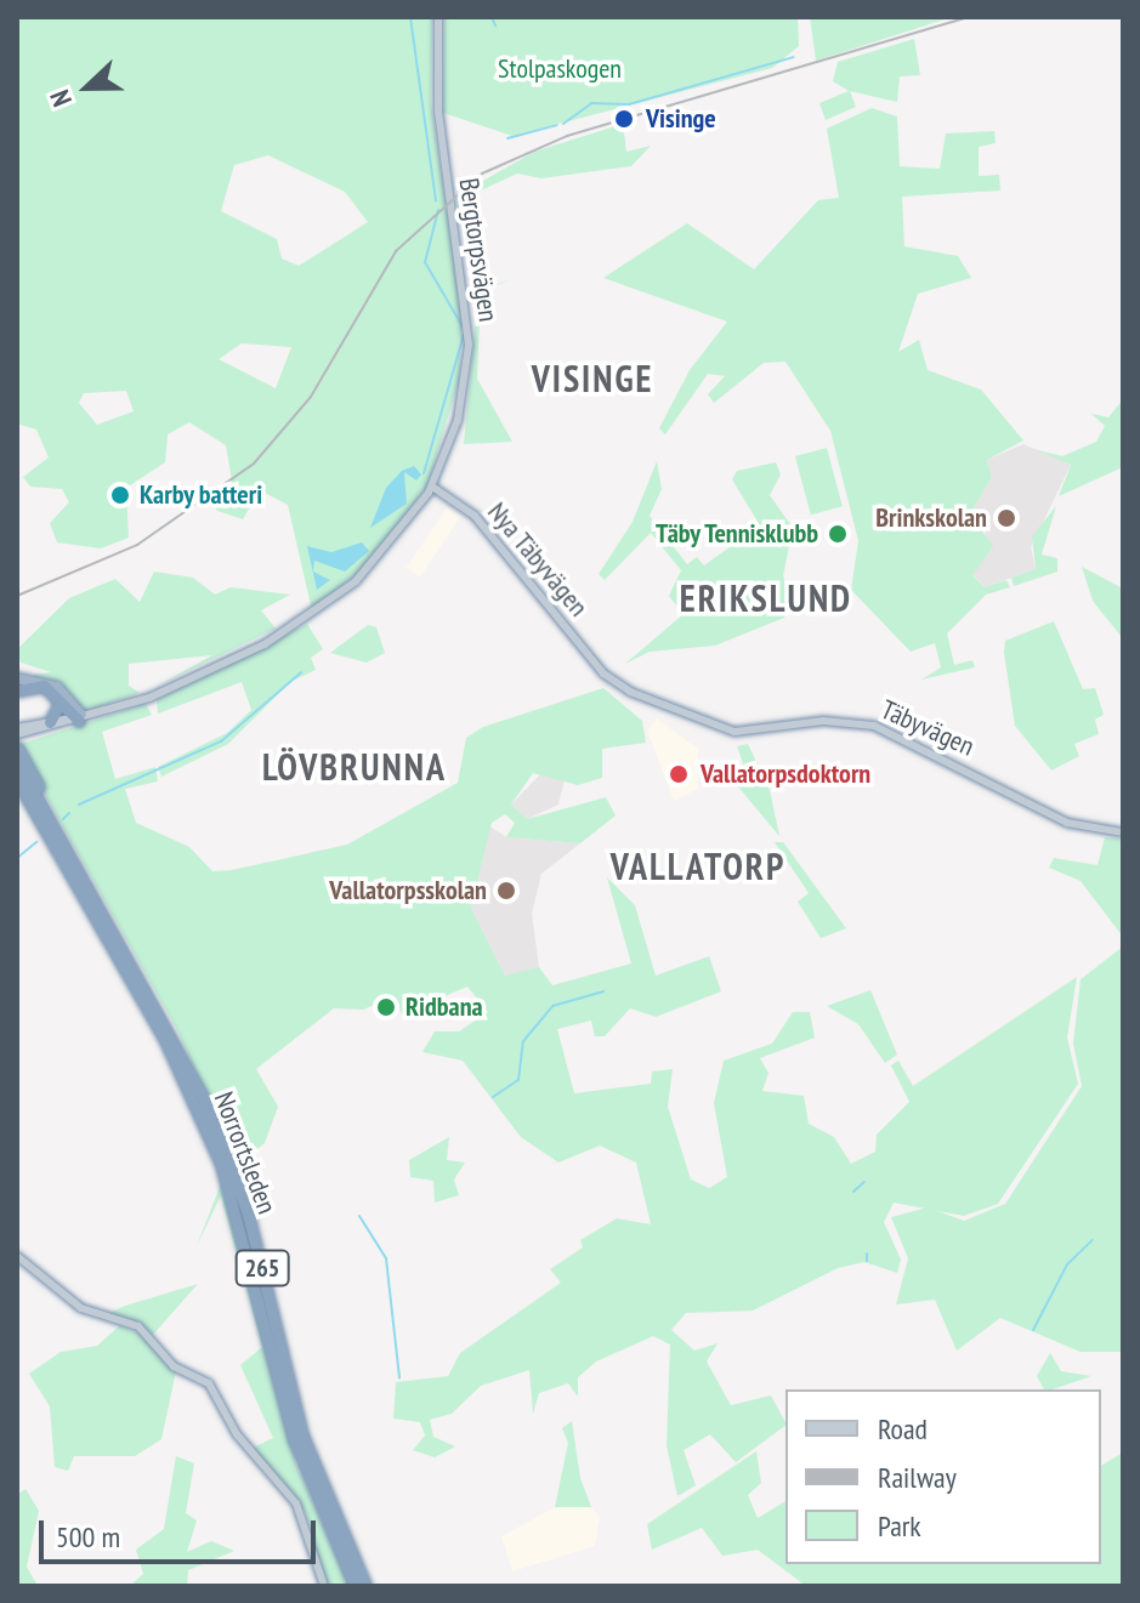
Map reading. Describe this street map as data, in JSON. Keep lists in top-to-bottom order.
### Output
{
  "streets": {
    "highway": ["Norrortsleden", "265"],
    "main road": ["Bergtorpsvägen", "Nya Täbyvägen", "Täbyvägen"]
  },
  "crossings": [
    ["Bergtorpsvägen", "Nya Täbyvägen"],
    ["Nya Täbyvägen", "Täbyvägen"]
  ],
  "districts": [
    "VISINGE",
    "ERIKSLUND",
    "LÖVBRUNNA",
    "VALLATORP"
  ],
  "parks": ["Stolpaskogen"],
  "places": [
    "Visinge",
    "Karby batteri",
    "Brinkskolan",
    "Täby Tennisklubb",
    "Vallatorpsdoktorn",
    "Vallatorpsskolan",
    "Ridbana"
  ],
  "legend": ["Road", "Railway", "Park"],
  "scale_bar": "500 m",
  "north": "left"
}
